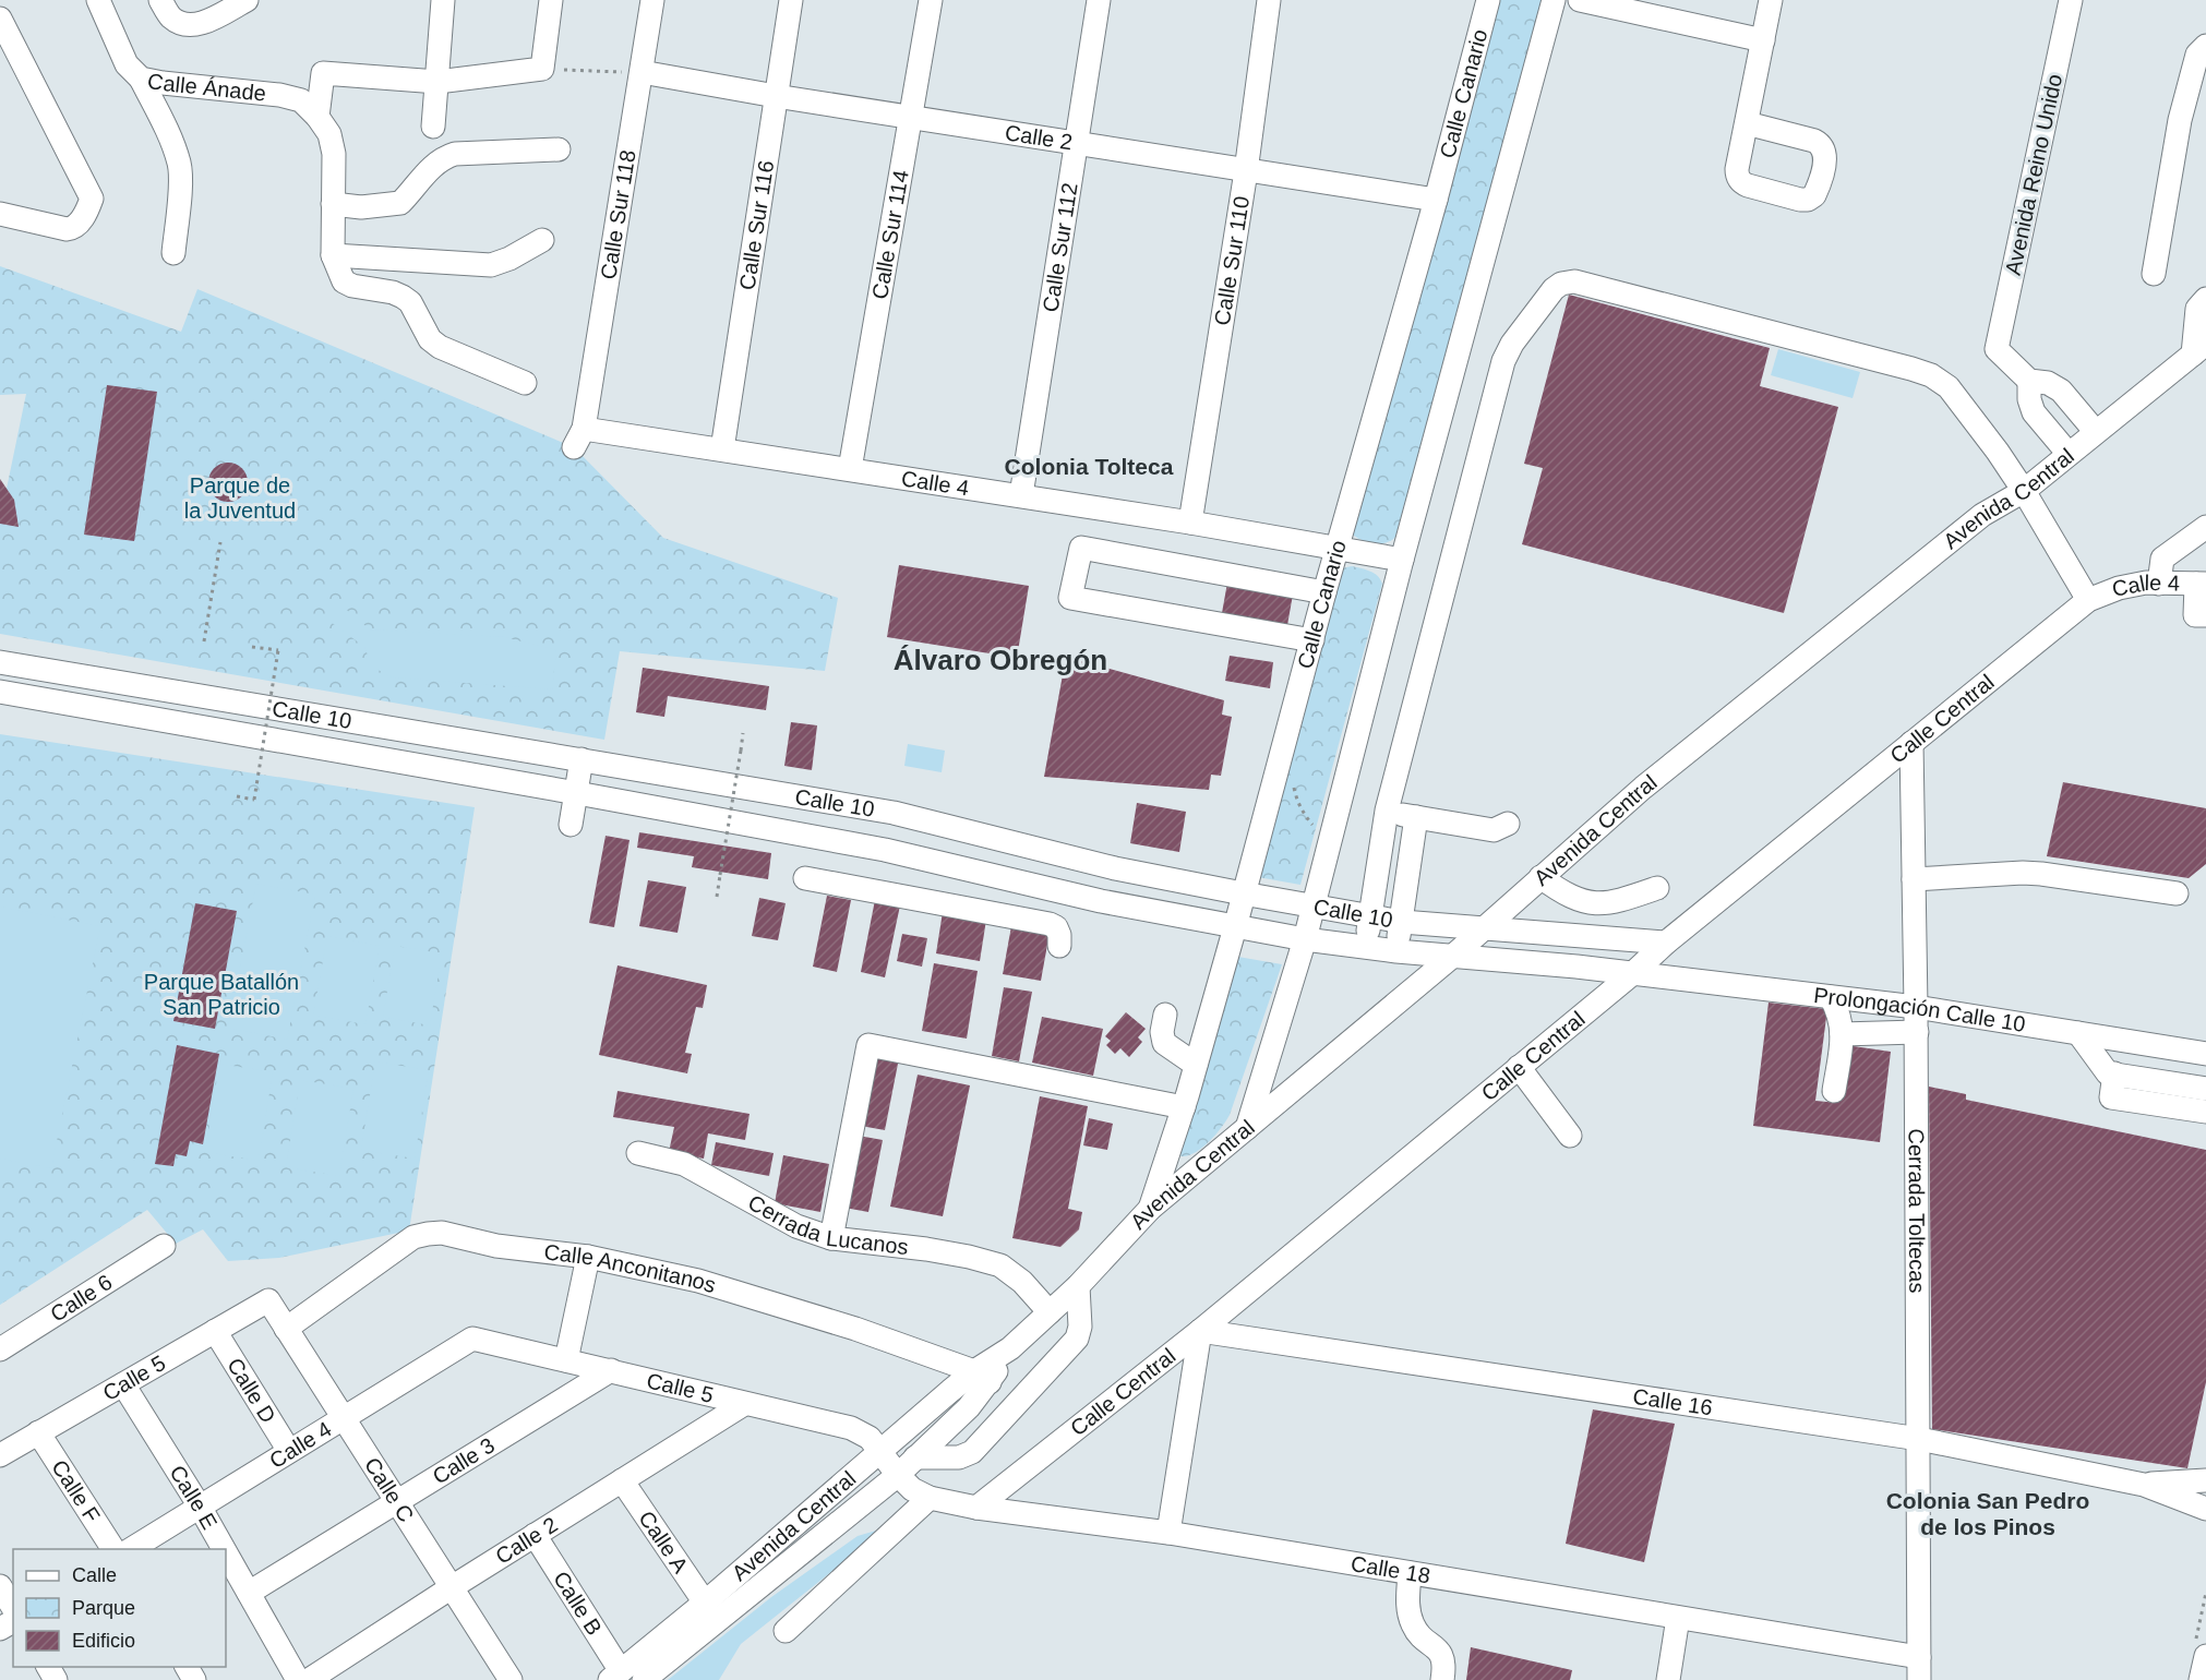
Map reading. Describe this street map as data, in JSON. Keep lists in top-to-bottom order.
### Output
{
  "streets": {
    "street": [
      "Calle Ánade",
      "Calle Canario",
      "Calle 2",
      "Avenida Reino Unido",
      "Calle Sur 118",
      "Calle Sur 116",
      "Calle Sur 114",
      "Calle Sur 112",
      "Calle Sur 110",
      "Calle 4",
      "Avenida Central",
      "Calle 10",
      "Calle Central",
      "Prolongación Calle 10",
      "Cerrada Toltecas",
      "Cerrada Lucanos",
      "Calle Anconitanos",
      "Calle 6",
      "Calle 5",
      "Calle D",
      "Calle 16",
      "Calle 3",
      "Calle C",
      "Calle F",
      "Calle E",
      "Calle A",
      "Calle 18",
      "Calle B"
    ]
  },
  "crossings": [
    ["Calle Canario", "Calle 2"],
    ["Calle Canario", "Calle 4"],
    ["Calle Canario", "Avenida Central"],
    ["Calle Canario", "Calle 10"],
    ["Calle 2", "Calle Sur 118"],
    ["Calle 2", "Calle Sur 116"],
    ["Calle 2", "Calle Sur 114"],
    ["Calle 2", "Calle Sur 112"],
    ["Calle 2", "Calle Sur 110"],
    ["Calle 2", "Calle 5"],
    ["Calle 2", "Calle C"],
    ["Calle 2", "Calle A"],
    ["Calle 2", "Calle B"],
    ["Calle Sur 118", "Calle 4"],
    ["Calle Sur 116", "Calle 4"],
    ["Calle Sur 114", "Calle 4"],
    ["Calle Sur 112", "Calle 4"],
    ["Calle Sur 110", "Calle 4"],
    ["Calle 4", "Calle Central"],
    ["Calle 4", "Calle 5"],
    ["Calle 4", "Calle D"],
    ["Calle 4", "Calle C"],
    ["Calle 4", "Calle E"],
    ["Avenida Central", "Calle 10"],
    ["Avenida Central", "Cerrada Lucanos"],
    ["Avenida Central", "Calle Anconitanos"],
    ["Avenida Central", "Calle 5"],
    ["Avenida Central", "Calle A"],
    ["Avenida Central", "Calle 18"],
    ["Avenida Central", "Calle B"],
    ["Calle 10", "Calle Central"],
    ["Calle 10", "Prolongación Calle 10"],
    ["Calle Central", "Prolongación Calle 10"],
    ["Calle Central", "Cerrada Toltecas"],
    ["Calle Central", "Calle 16"],
    ["Calle Central", "Calle 18"],
    ["Prolongación Calle 10", "Cerrada Toltecas"],
    ["Cerrada Toltecas", "Calle 16"],
    ["Cerrada Toltecas", "Calle 18"],
    ["Calle Anconitanos", "Calle C"],
    ["Calle 5", "Calle D"],
    ["Calle 5", "Calle 3"],
    ["Calle 5", "Calle C"],
    ["Calle 5", "Calle F"],
    ["Calle 5", "Calle E"],
    ["Calle 5", "Calle 18"],
    ["Calle 3", "Calle C"],
    ["Calle 3", "Calle E"]
  ],
  "districts": ["Colonia Tolteca", "Álvaro Obregón", "Colonia San Pedro de los Pinos"],
  "parks": ["Parque de la Juventud", "Parque Batallón San Patricio"],
  "legend": ["Calle", "Parque", "Edificio"]
}
